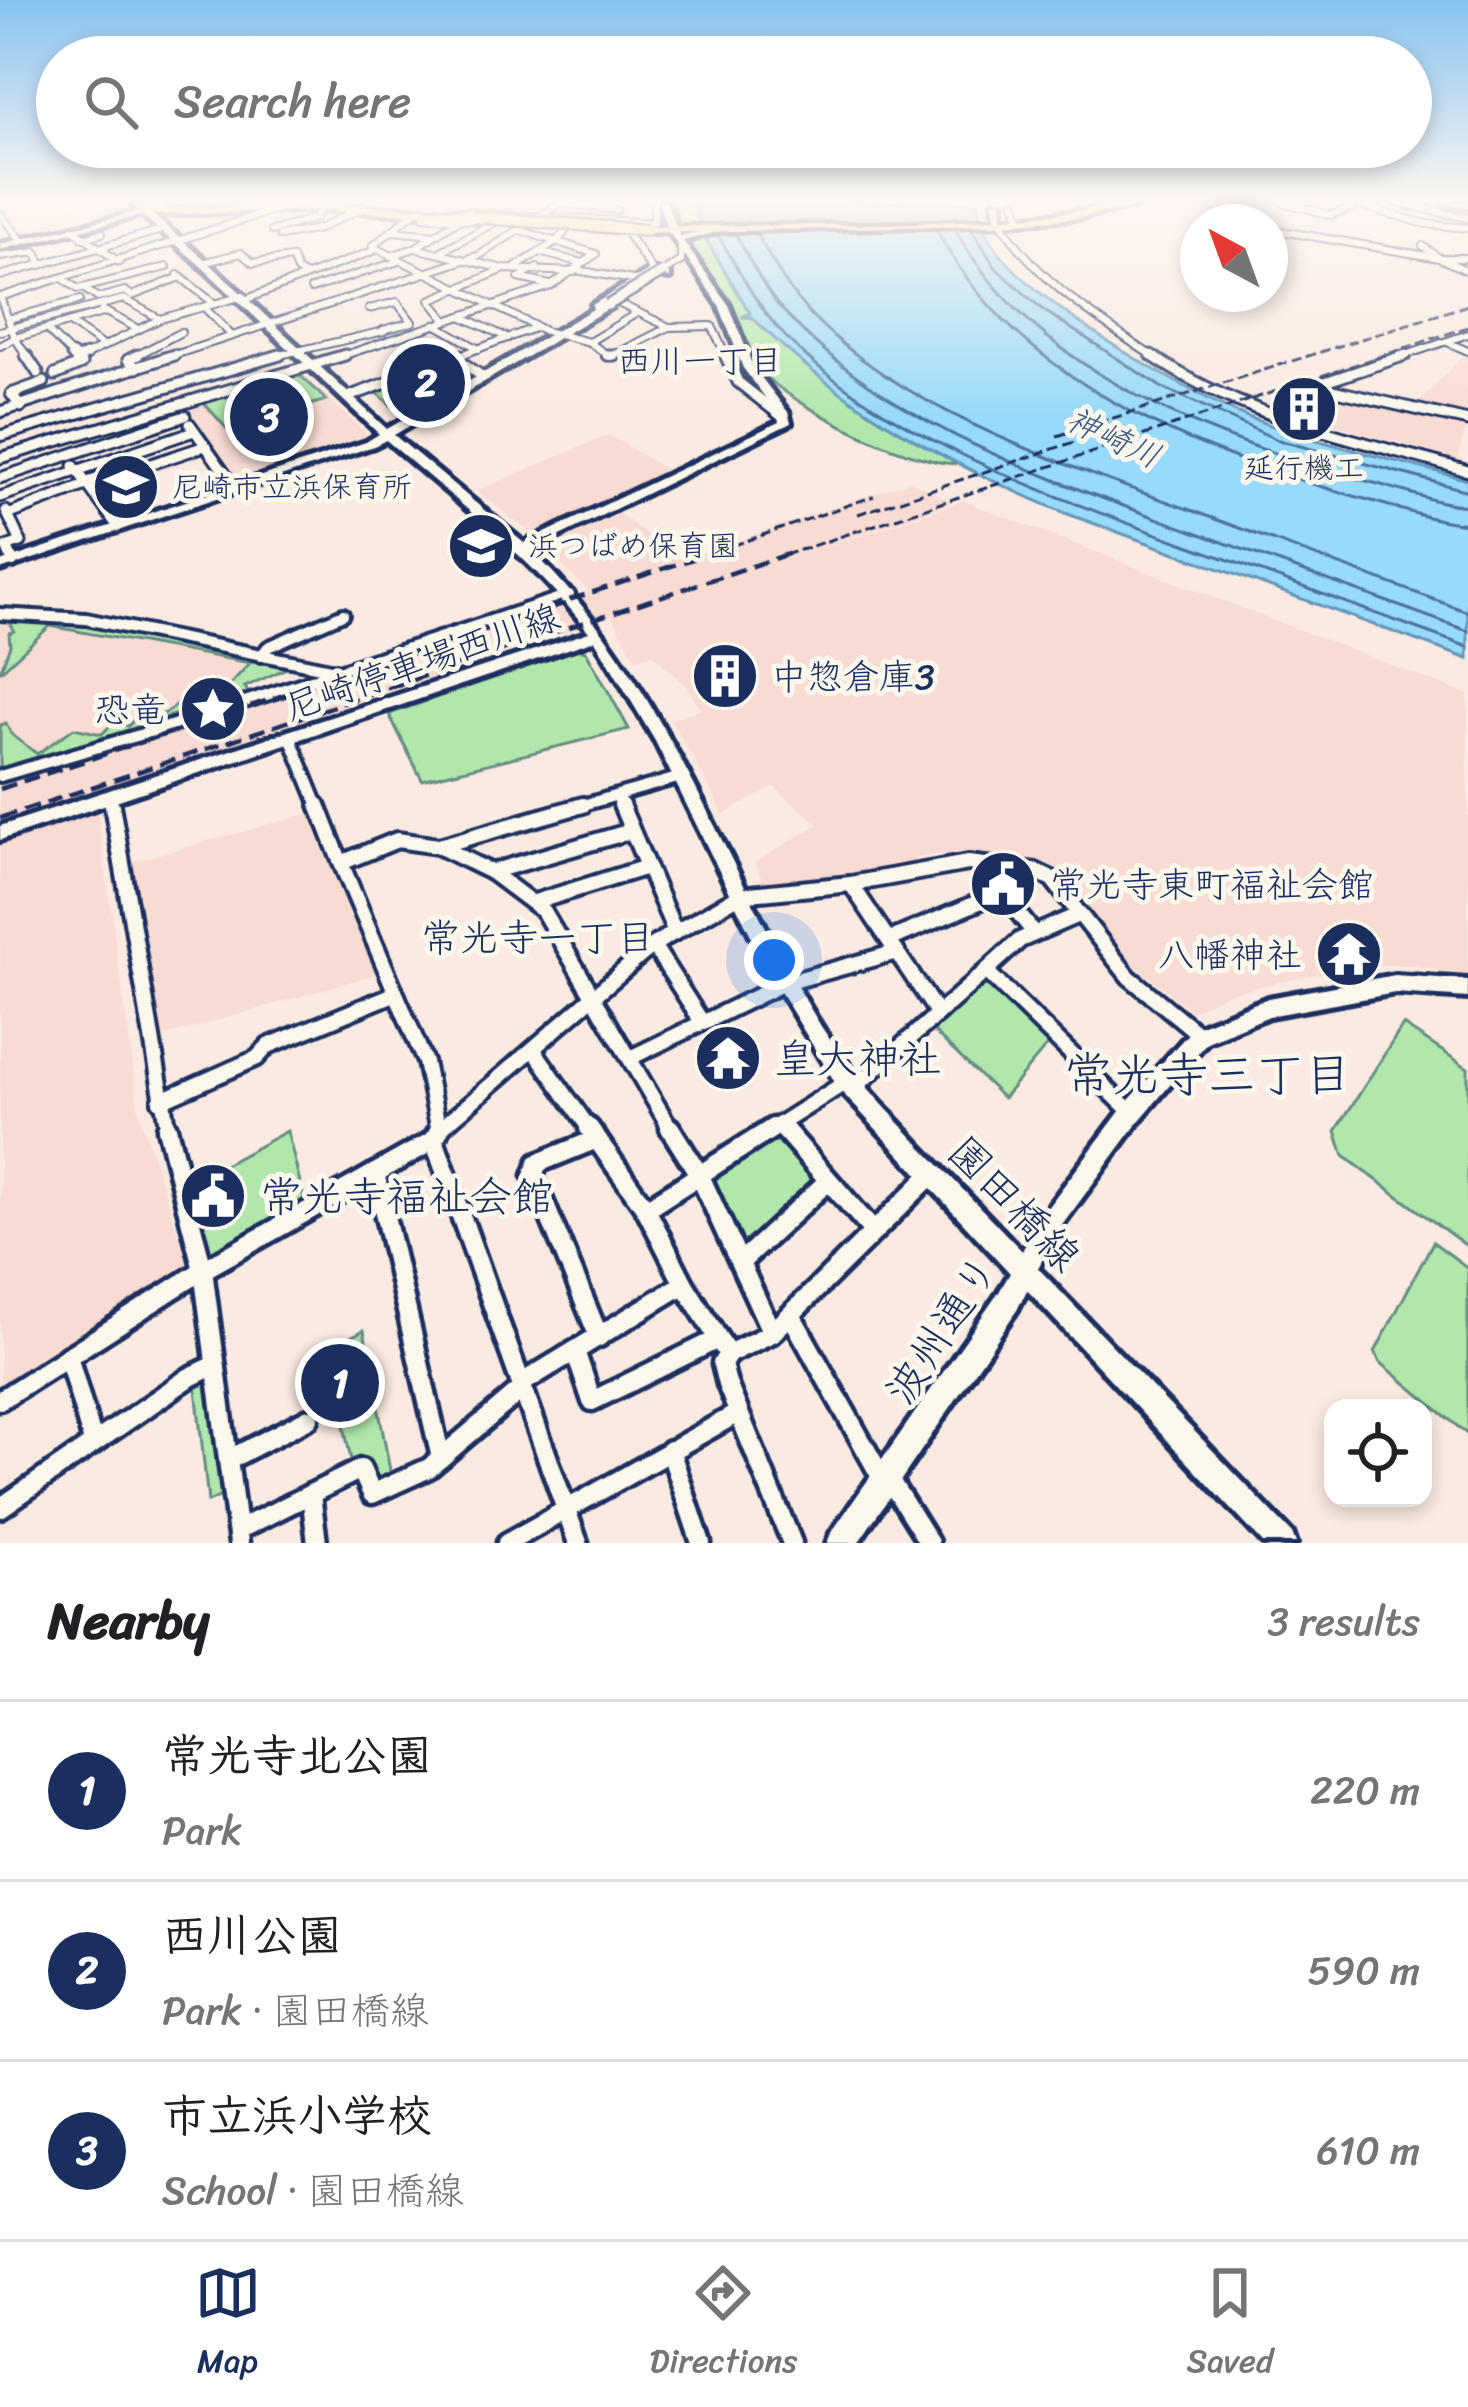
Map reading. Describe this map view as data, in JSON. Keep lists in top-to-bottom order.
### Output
{
  "streets": {
    "street": ["尼崎停車場西川線", "園田橋線", "波州通り"]
  },
  "crossings": [
    ["尼崎停車場西川線", "園田橋線"],
    ["園田橋線", "波州通り"]
  ],
  "districts": ["西川一丁目", "常光寺一丁目", "常光寺三丁目"],
  "water": ["神崎川"],
  "places": {
    "building": ["延行機工", "中惣倉庫3"],
    "school or university": ["尼崎市立浜保育所", "浜つばめ保育園"],
    "place": ["恐竜"],
    "public building": ["常光寺東町福祉会館", "常光寺福祉会館"],
    "temple": ["八幡神社", "皇大神社"]
  },
  "north": "top left",
  "page": {
    "search": "Search here",
    "pins": ["2", "3", "1"],
    "heading": ["Nearby", "3 results"],
    "list": [
      {
        "mark": "1",
        "name": "常光寺北公園",
        "note": "Park",
        "value": "220 m"
      },
      {
        "mark": "2",
        "name": "西川公園",
        "note": "Park · 園田橋線",
        "value": "590 m"
      },
      {
        "mark": "3",
        "name": "市立浜小学校",
        "note": "School · 園田橋線",
        "value": "610 m"
      }
    ],
    "nav": ["Map", "Directions", "Saved"]
  }
}
